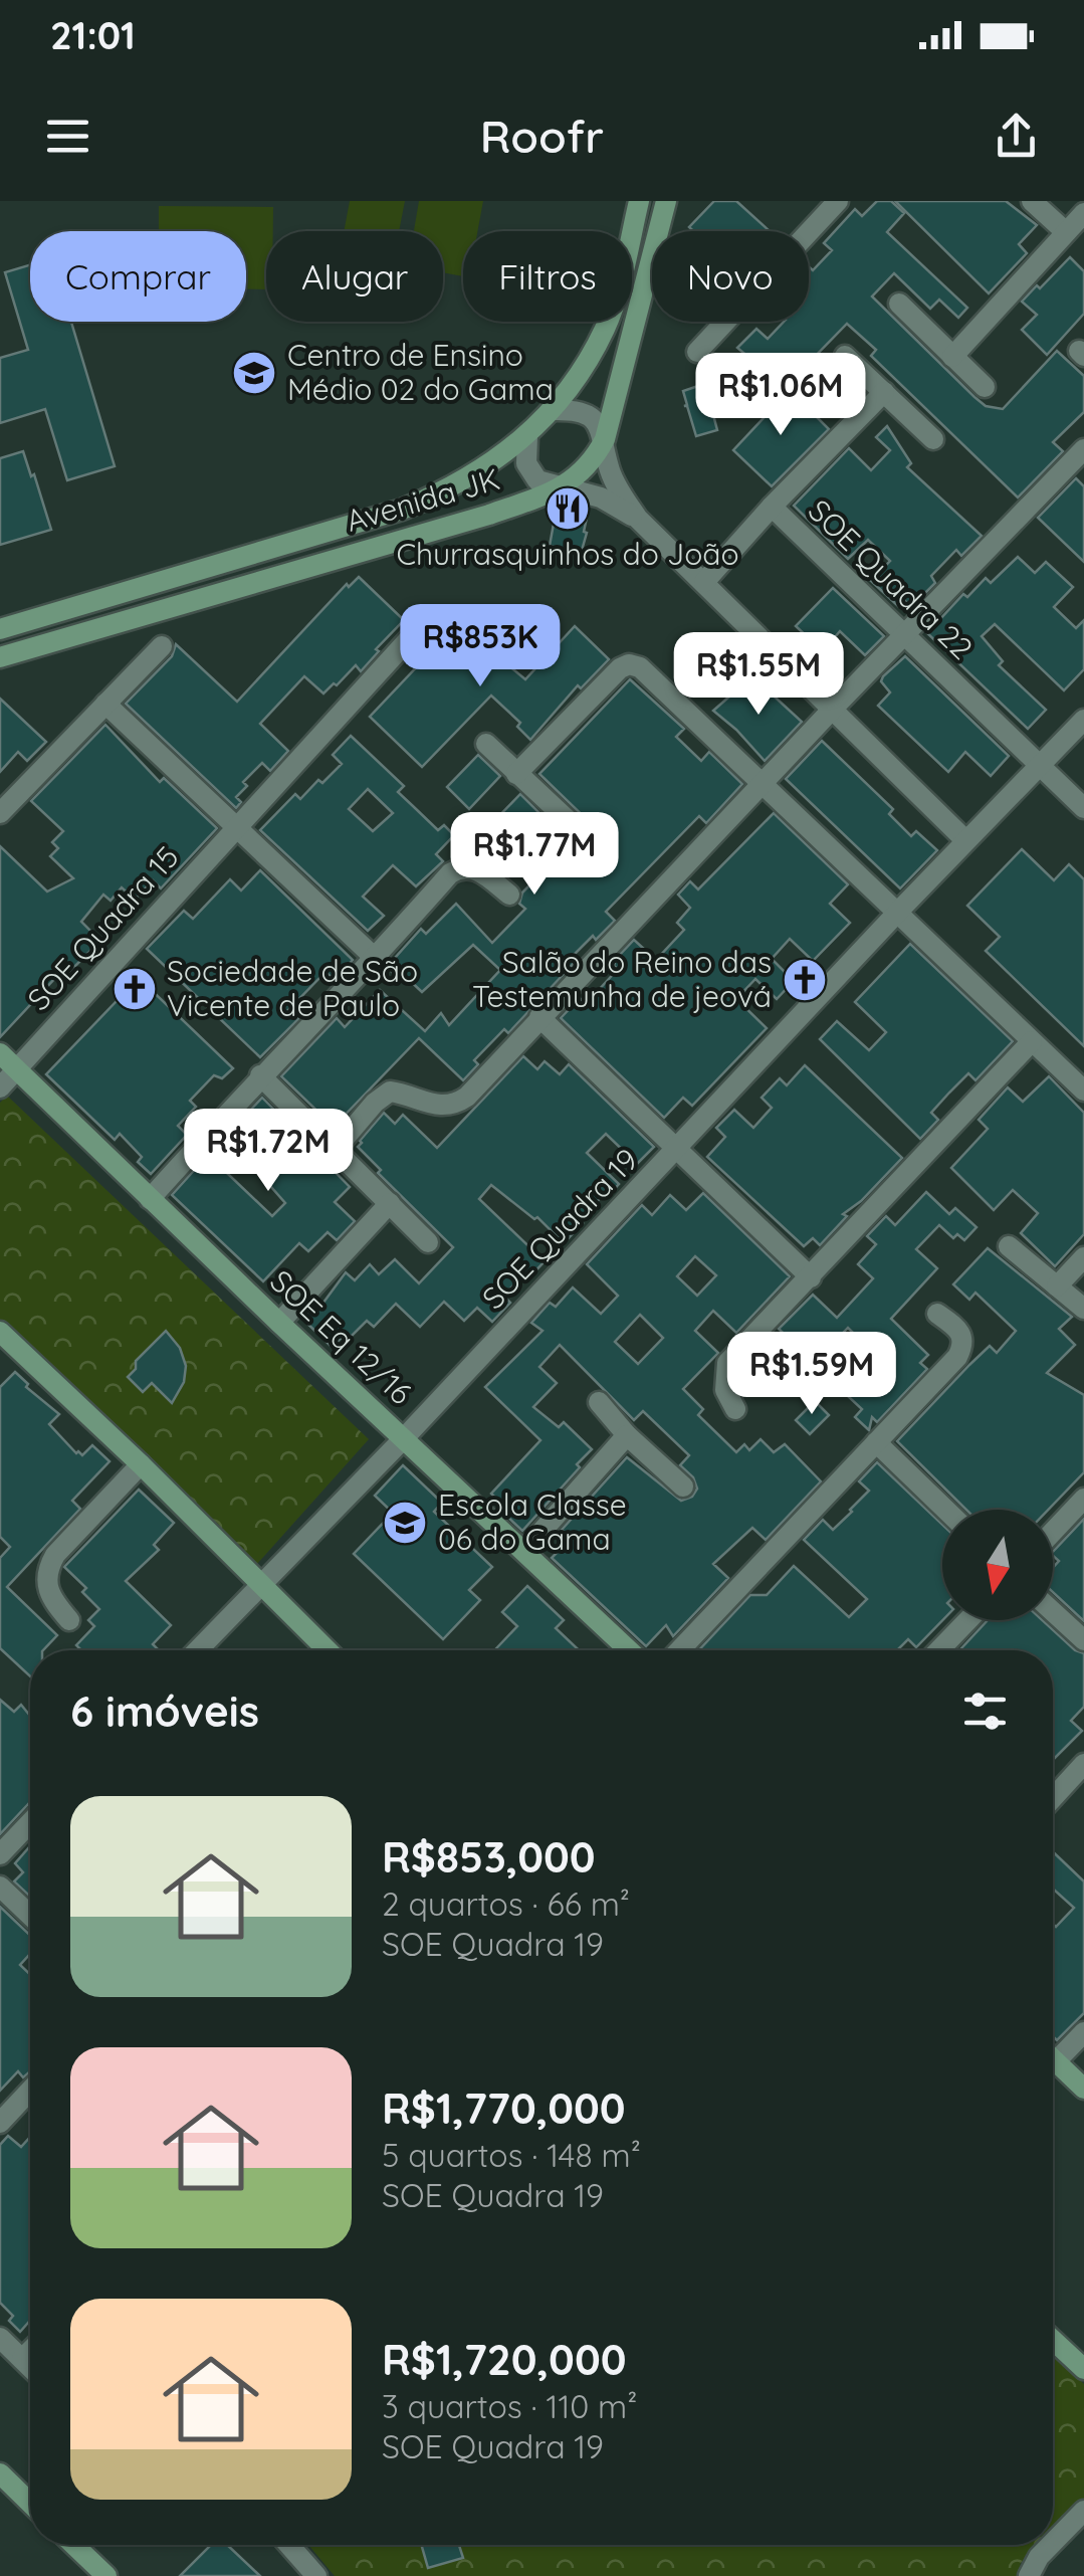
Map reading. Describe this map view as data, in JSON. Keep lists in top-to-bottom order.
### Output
{
  "streets": {
    "main road": ["Avenida JK", "SOE Eq 12/16"],
    "street": ["SOE Quadra 22", "SOE Quadra 15", "SOE Quadra 19"]
  },
  "crossings": [
    ["SOE Quadra 22", "SOE Quadra 19"],
    ["SOE Quadra 15", "SOE Eq 12/16"],
    ["SOE Quadra 19", "SOE Eq 12/16"]
  ],
  "places": {
    "school or university": ["Centro de Ensino Médio 02 do Gama", "Escola Classe 06 do Gama"],
    "restaurant": ["Churrasquinhos do João"],
    "church": ["Salão do Reino das Testemunha de jeová", "Sociedade de São Vicente de Paulo"]
  },
  "north": "bottom",
  "page": {
    "status": "21:01",
    "header": "Roofr",
    "chip": [
      "Comprar",
      "Alugar",
      "Filtros",
      "Novo"
    ],
    "price": [
      "R$1.06M",
      "R$853K",
      "R$1.55M",
      "R$1.77M",
      "R$1.72M",
      "R$1.59M"
    ],
    "heading": "6 imóveis",
    "list": [
      {
        "name": "R$853,000",
        "note": "2 quartos · 66 m² · SOE Quadra 19"
      },
      {
        "name": "R$1,770,000",
        "note": "5 quartos · 148 m² · SOE Quadra 19"
      },
      {
        "name": "R$1,720,000",
        "note": "3 quartos · 110 m² · SOE Quadra 19"
      }
    ]
  }
}
